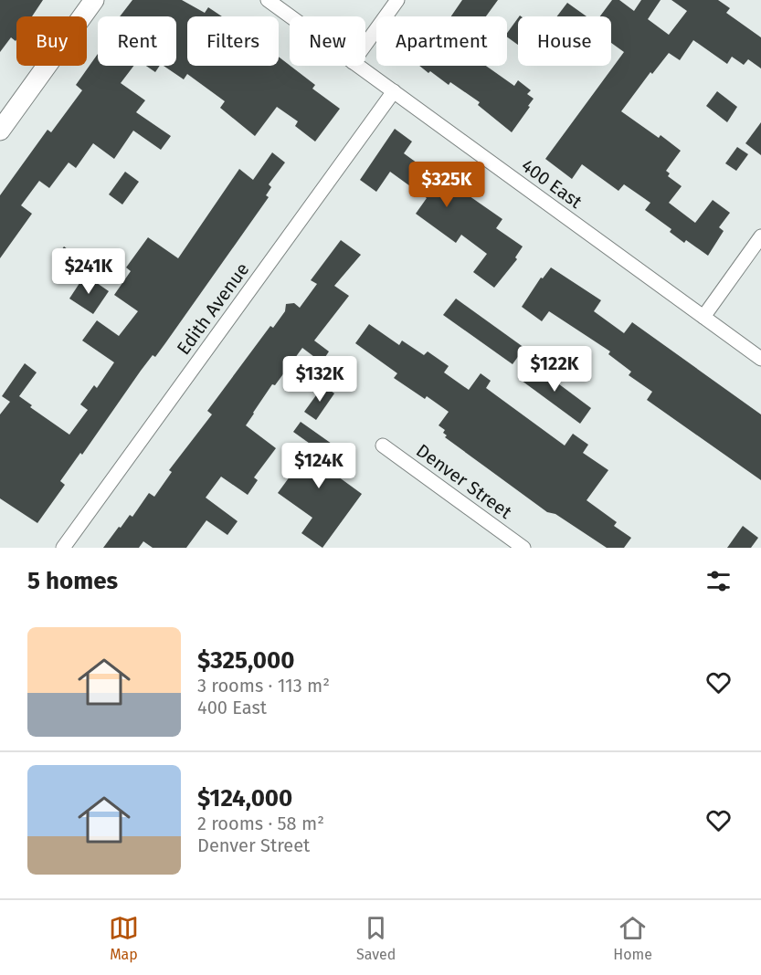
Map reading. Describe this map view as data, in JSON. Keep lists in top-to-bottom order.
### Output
{
  "streets": {
    "street": ["400 East", "Edith Avenue", "Denver Street"]
  },
  "crossings": [
    ["400 East", "Edith Avenue"]
  ],
  "page": {
    "chip": [
      "Buy",
      "Rent",
      "Filters",
      "New",
      "Apartment",
      "House"
    ],
    "price": [
      "$325K",
      "$241K",
      "$122K",
      "$132K",
      "$124K"
    ],
    "heading": "5 homes",
    "list": [
      {
        "name": "$325,000",
        "note": "3 rooms · 113 m² · 400 East"
      },
      {
        "name": "$124,000",
        "note": "2 rooms · 58 m² · Denver Street"
      }
    ],
    "tabs": ["Map", "Saved", "Home"]
  }
}
